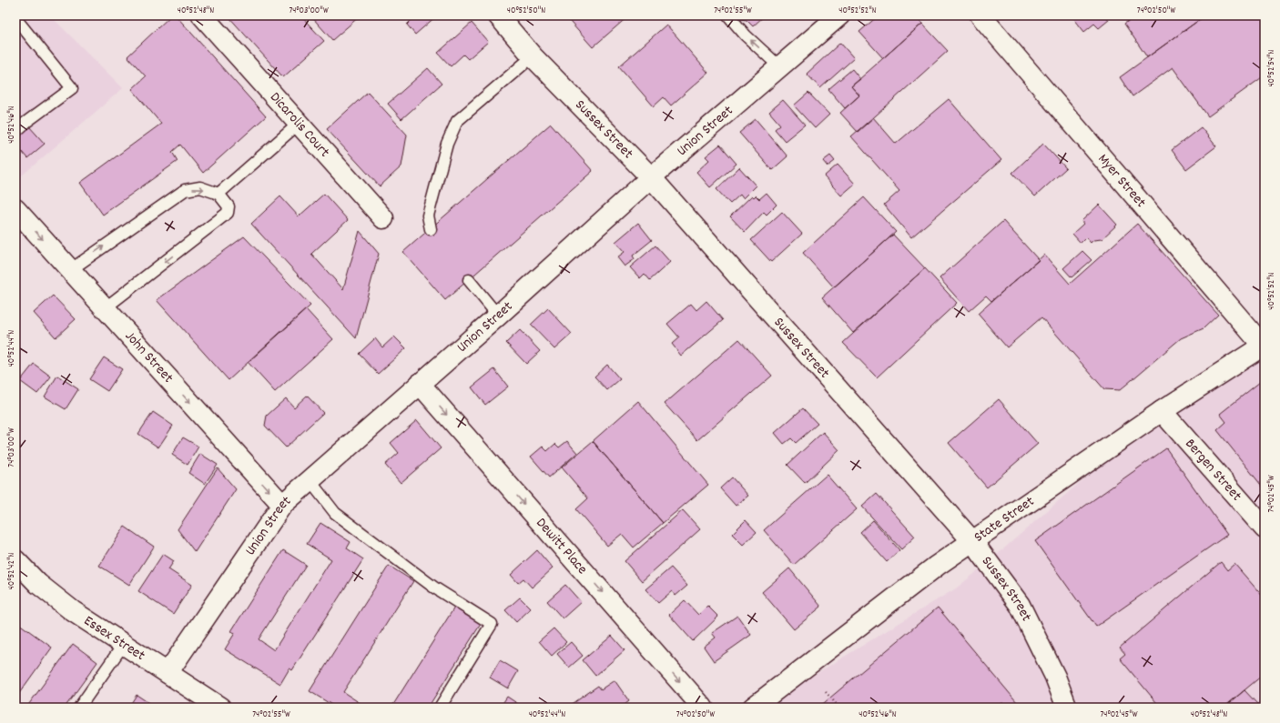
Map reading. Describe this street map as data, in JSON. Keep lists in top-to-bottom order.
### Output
{
  "streets": {
    "street": [
      "Dicarolis Court",
      "Sussex Street",
      "Union Street",
      "Myer Street",
      "John Street",
      "Bergen Street",
      "State Street",
      "Dewitt Place",
      "Essex Street"
    ]
  },
  "crossings": [
    ["Sussex Street", "Union Street"],
    ["Sussex Street", "State Street"],
    ["Union Street", "John Street"],
    ["Union Street", "Dewitt Place"],
    ["Union Street", "Essex Street"],
    ["Myer Street", "State Street"],
    ["Bergen Street", "State Street"]
  ],
  "one_way": ["John Street", "Dewitt Place"],
  "coordinates": [
    "40°52'48\"N",
    "74°03'00\"W",
    "40°52'50\"N",
    "74°02'55\"W",
    "40°52'52\"N",
    "74°02'50\"W",
    "40°52'54\"N",
    "40°52'46\"N",
    "40°52'44\"N",
    "74°02'45\"W",
    "40°52'42\"N"
  ]
}
